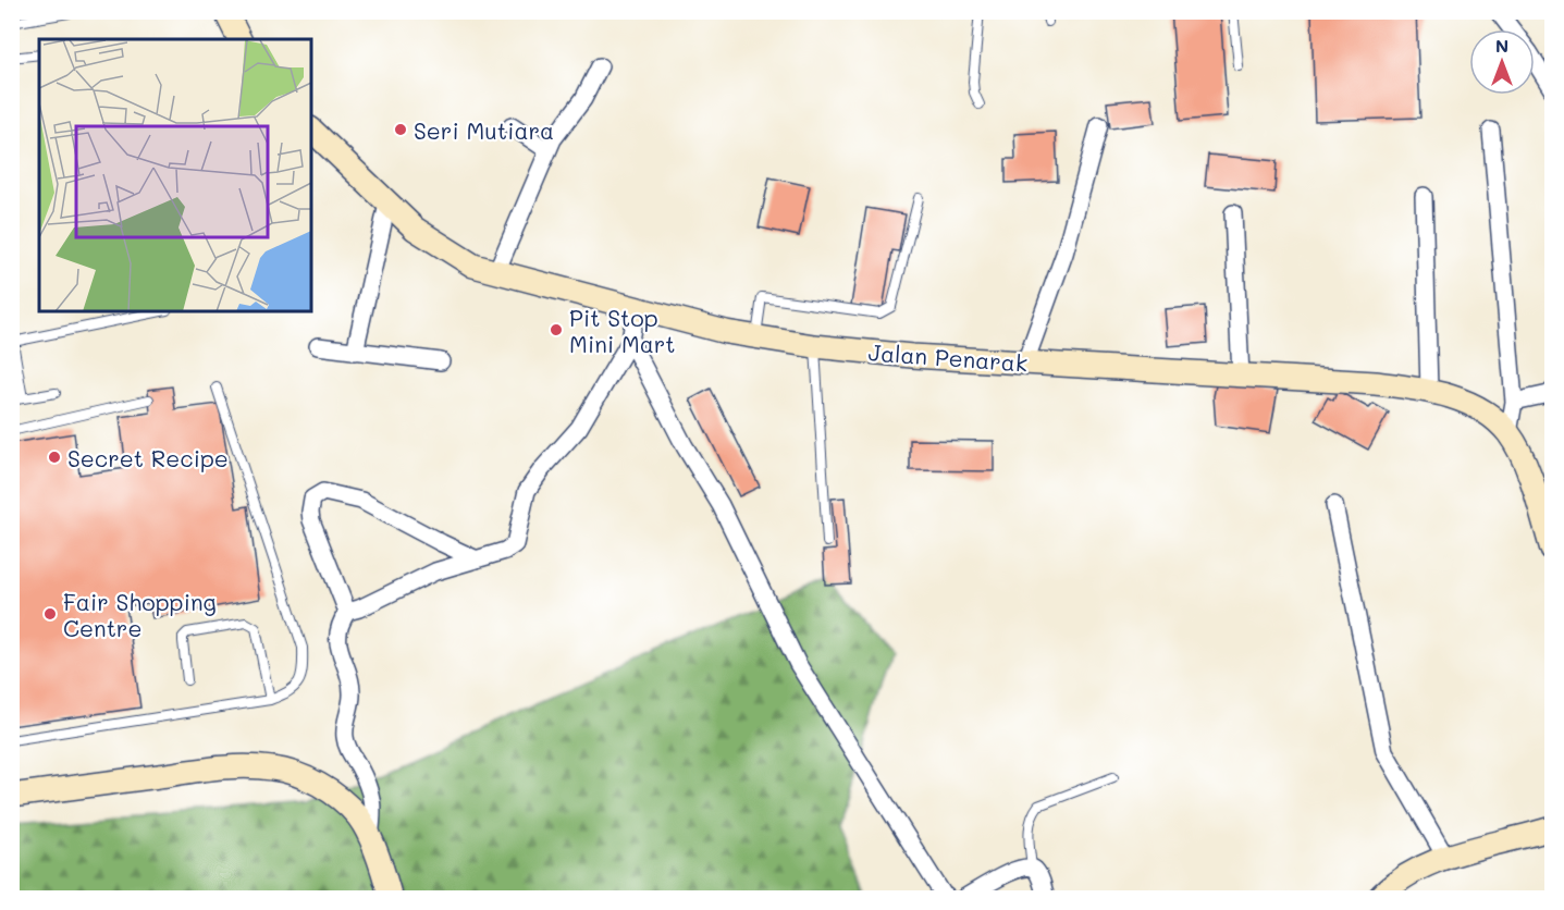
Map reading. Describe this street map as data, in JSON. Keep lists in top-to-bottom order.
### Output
{
  "streets": {
    "street": ["Jalan Penarak"]
  },
  "places": [
    "Seri Mutiara",
    "Pit Stop Mini Mart",
    "Secret Recipe",
    "Fair Shopping Centre"
  ],
  "north": "top"
}
